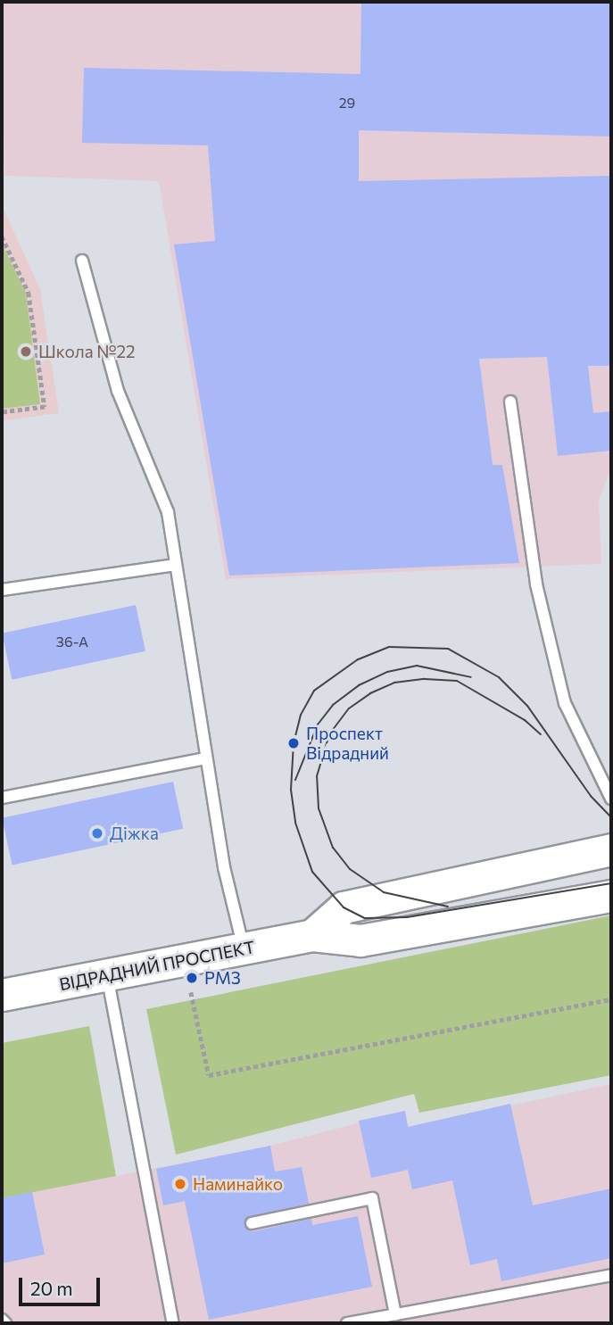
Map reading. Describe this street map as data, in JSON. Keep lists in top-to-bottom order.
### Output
{
  "streets": {
    "main road": ["ВІДРАДНИЙ ПРОСПЕКТ"]
  },
  "places": [
    "Школа №22",
    "Проспект Відрадний",
    "Діжка",
    "РМЗ",
    "Наминайко"
  ],
  "house_numbers": ["29", "36-А"],
  "scale_bar": "20 m"
}
